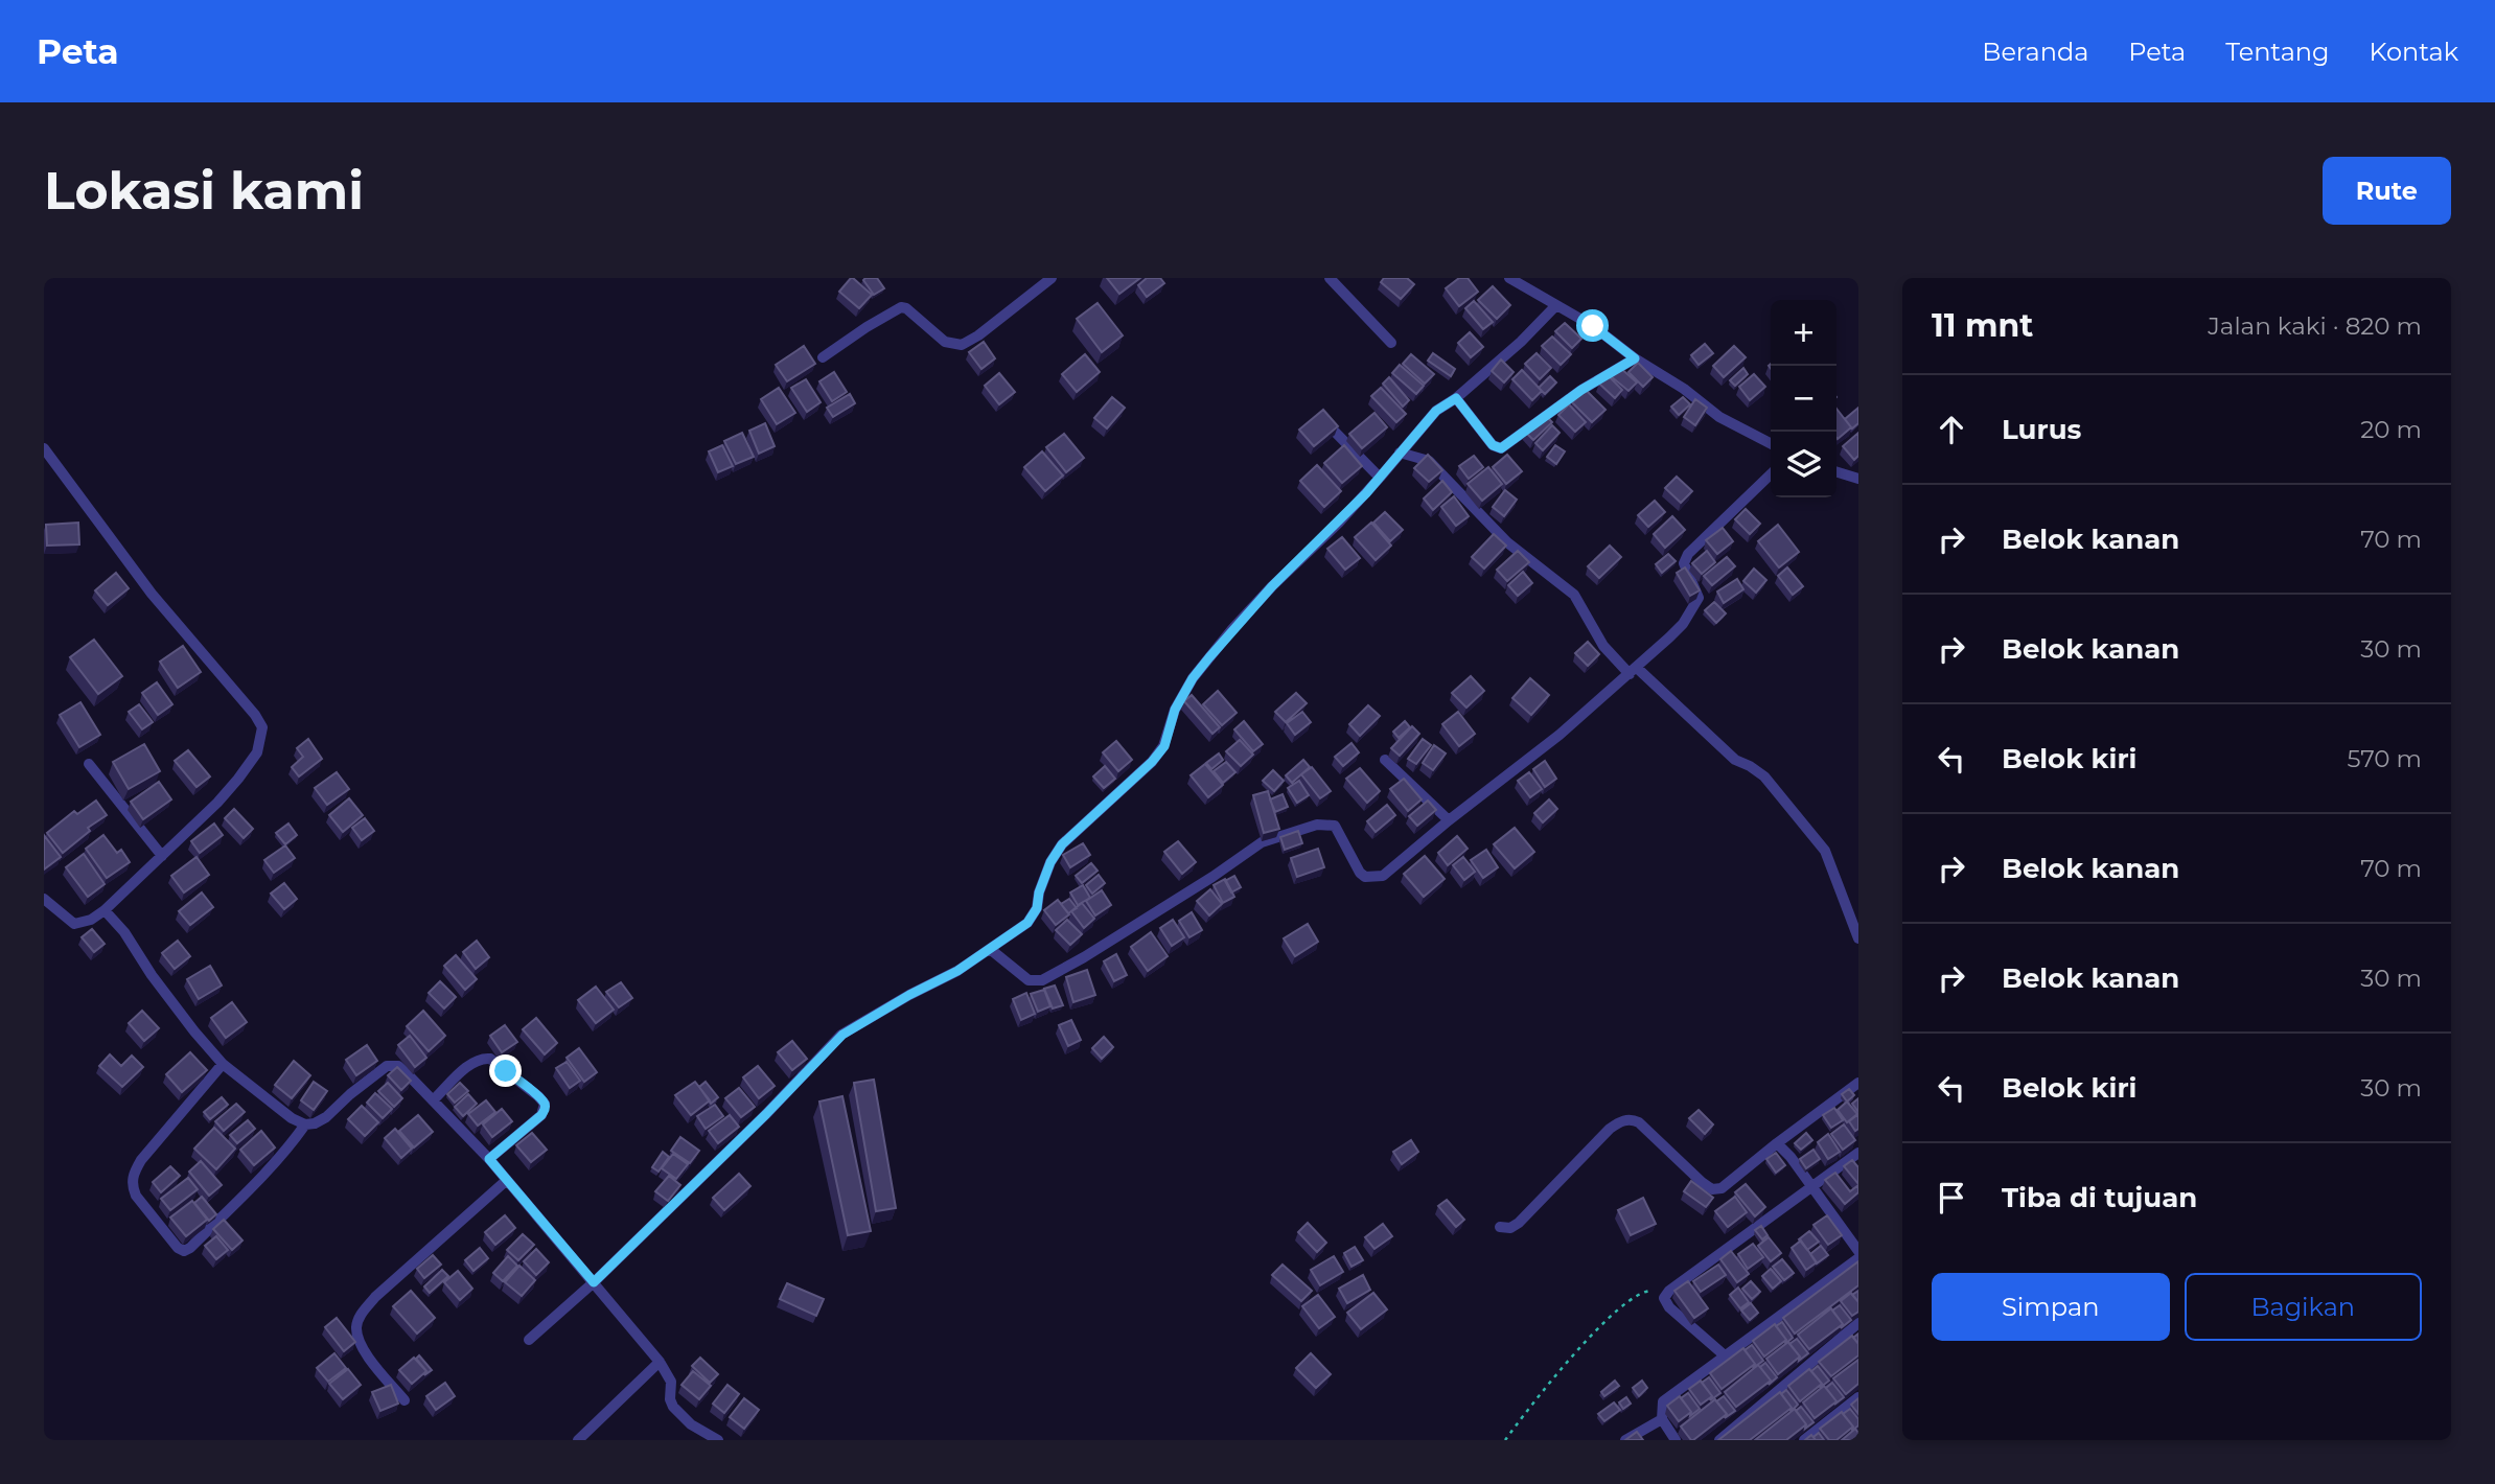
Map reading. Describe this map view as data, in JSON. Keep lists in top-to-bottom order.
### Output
{
  "page": {
    "header": "Peta",
    "nav": [
      "Beranda",
      "Peta",
      "Tentang",
      "Kontak"
    ],
    "buttons": [
      "Rute",
      ["Simpan", "Bagikan"]
    ],
    "title": "Lokasi kami",
    "heading": ["11 mnt", "Jalan kaki · 820 m"],
    "map_buttons": ["+", "−"],
    "list": [
      ["Lurus", "20 m"],
      ["Belok kanan", "70 m"],
      ["Belok kanan", "30 m"],
      ["Belok kiri", "570 m"],
      ["Belok kanan", "70 m"],
      ["Belok kanan", "30 m"],
      ["Belok kiri", "30 m"],
      "Tiba di tujuan"
    ]
  }
}
